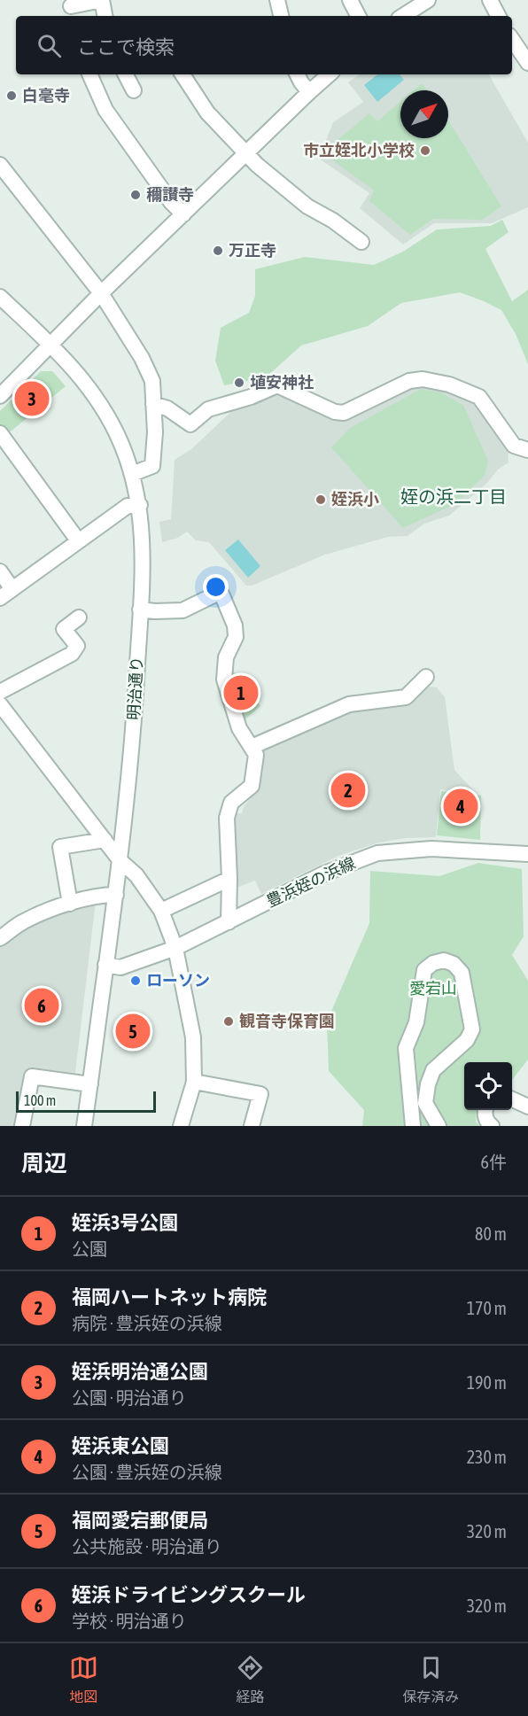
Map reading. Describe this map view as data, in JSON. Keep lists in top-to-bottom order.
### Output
{
  "streets": {
    "street": ["明治通り", "豊浜姪の浜線"]
  },
  "crossings": [
    ["明治通り", "豊浜姪の浜線"]
  ],
  "districts": ["姪の浜二丁目"],
  "parks": ["愛宕山"],
  "places": [
    "白毫寺",
    "市立姪北小学校",
    "穪讃寺",
    "万正寺",
    "埴安神社",
    "姪浜小",
    "ローソン",
    "観音寺保育園"
  ],
  "scale_bar": "100 m",
  "north": "top right",
  "page": {
    "search": "ここで検索",
    "pins": [
      "3",
      "1",
      "2",
      "4",
      "6",
      "5"
    ],
    "scale": "100 m",
    "heading": ["周辺", "6件"],
    "list": [
      {
        "mark": "1",
        "name": "姪浜3号公園",
        "note": "公園",
        "value": "80 m"
      },
      {
        "mark": "2",
        "name": "福岡ハートネット病院",
        "note": "病院 · 豊浜姪の浜線",
        "value": "170 m"
      },
      {
        "mark": "3",
        "name": "姪浜明治通公園",
        "note": "公園 · 明治通り",
        "value": "190 m"
      },
      {
        "mark": "4",
        "name": "姪浜東公園",
        "note": "公園 · 豊浜姪の浜線",
        "value": "230 m"
      },
      {
        "mark": "5",
        "name": "福岡愛宕郵便局",
        "note": "公共施設 · 明治通り",
        "value": "320 m"
      },
      {
        "mark": "6",
        "name": "姪浜ドライビングスクール",
        "note": "学校 · 明治通り",
        "value": "320 m"
      }
    ],
    "nav": ["地図", "経路", "保存済み"]
  }
}
